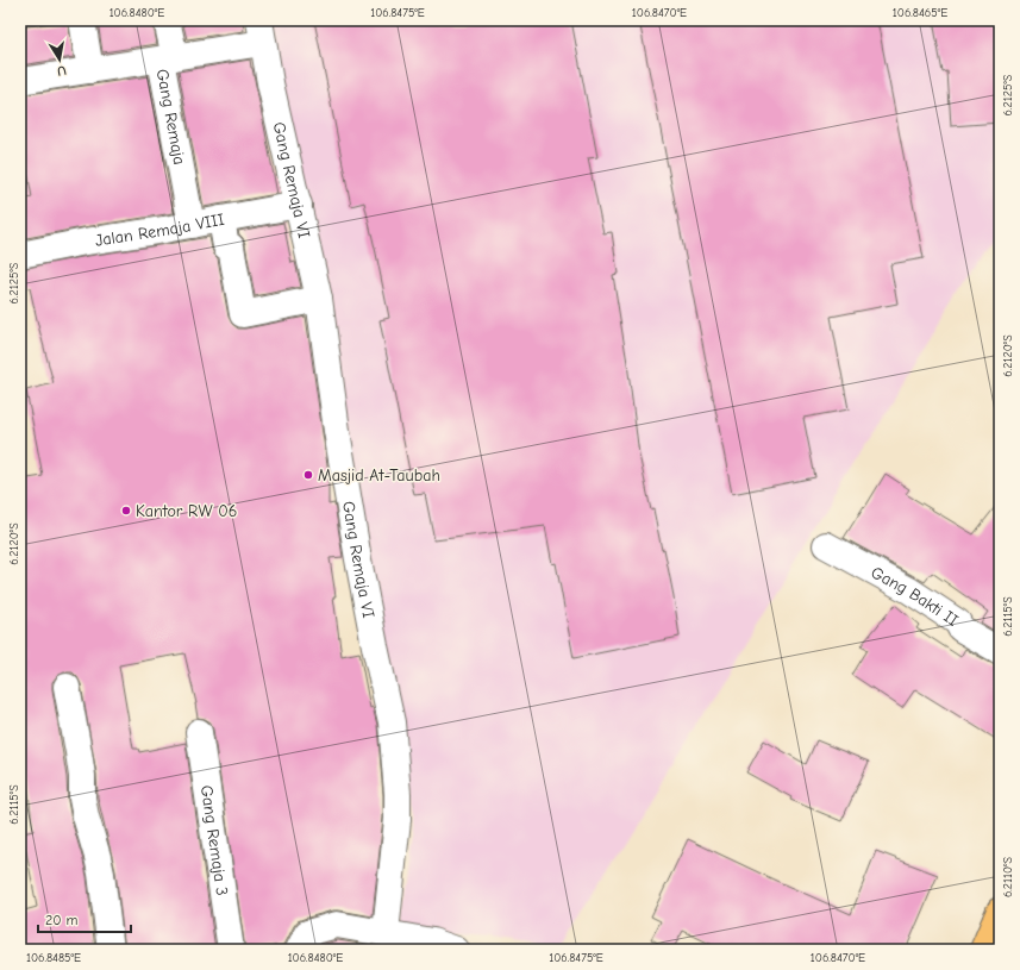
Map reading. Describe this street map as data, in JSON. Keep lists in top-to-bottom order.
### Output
{
  "streets": {
    "street": [
      "Gang Remaja",
      "Gang Remaja VI",
      "Jalan Remaja VIII",
      "Gang Bakti II",
      "Gang Remaja 3"
    ]
  },
  "crossings": [
    ["Gang Remaja", "Jalan Remaja VIII"],
    ["Gang Remaja VI", "Jalan Remaja VIII"]
  ],
  "places": ["Masjid At-Taubah", "Kantor RW 06"],
  "scale_bar": "20 m",
  "north": "bottom",
  "coordinates": [
    "106.8480°E",
    "106.8475°E",
    "106.8470°E",
    "106.8465°E",
    "6.2125°S",
    "6.2120°S",
    "6.2115°S",
    "6.2110°S",
    "106.8485°E"
  ]
}
